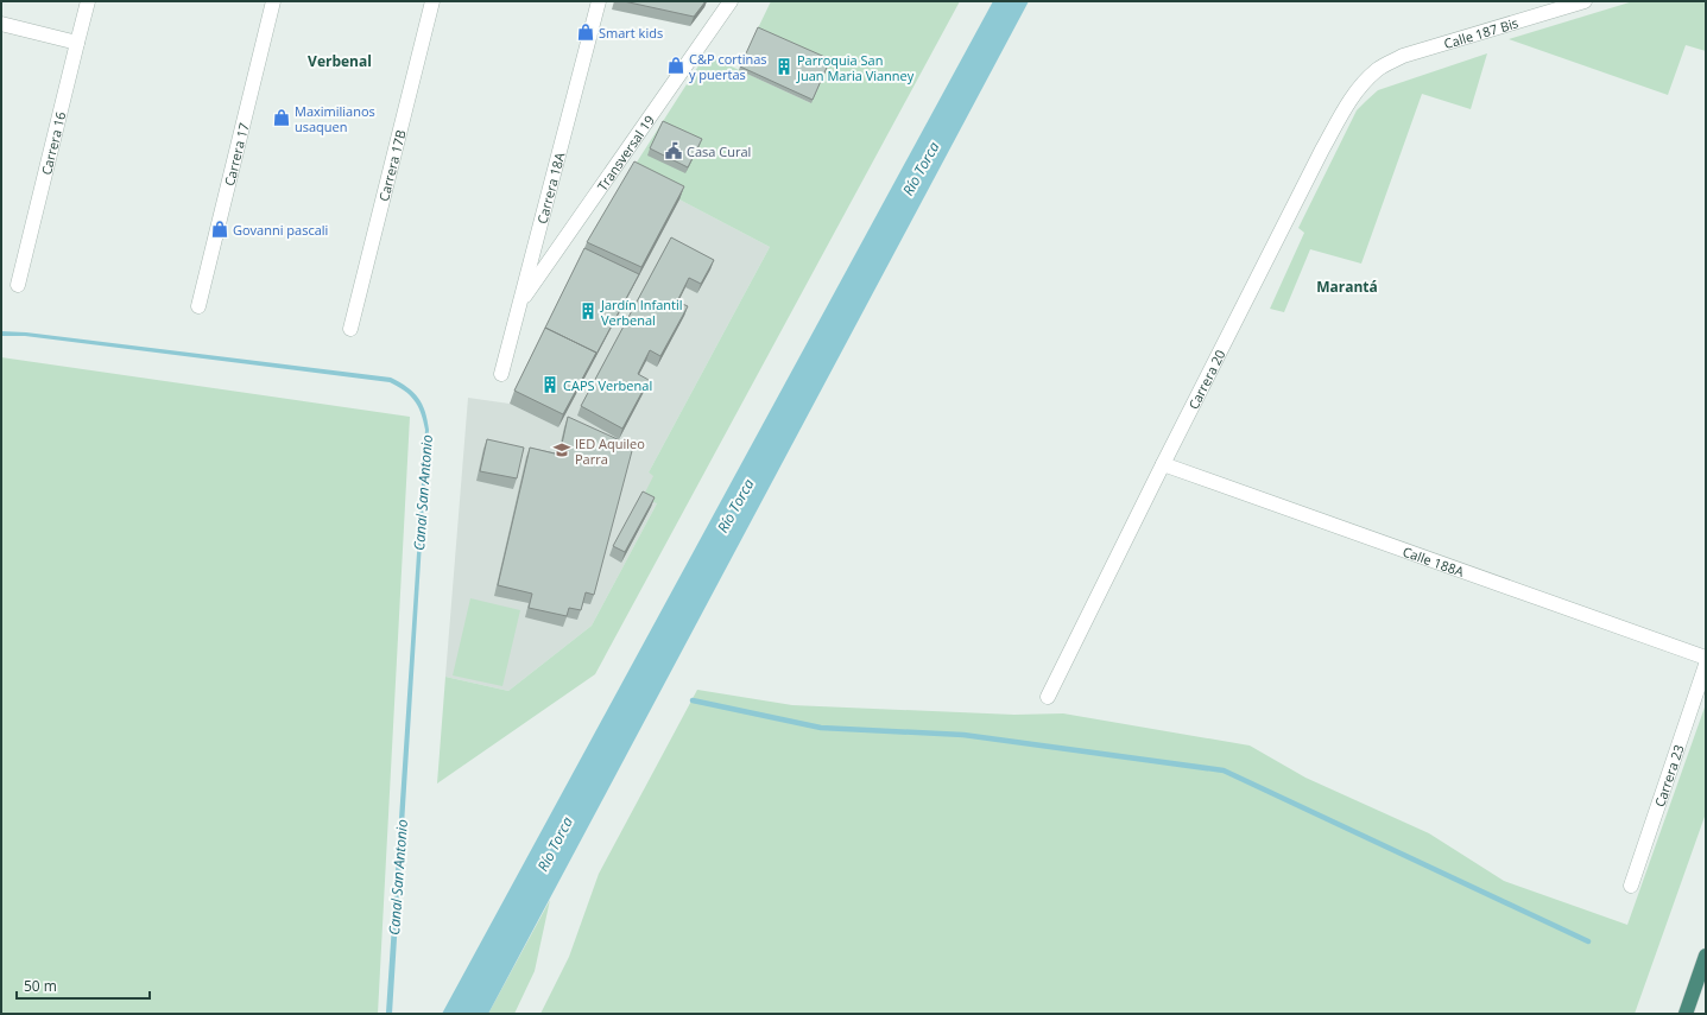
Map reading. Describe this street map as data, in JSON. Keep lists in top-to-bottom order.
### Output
{
  "streets": {
    "street": [
      "Calle 187 Bis",
      "Carrera 16",
      "Transversal 19",
      "Carrera 17",
      "Carrera 17B",
      "Carrera 18A",
      "Carrera 20",
      "Calle 188A",
      "Carrera 23"
    ]
  },
  "crossings": [
    ["Calle 187 Bis", "Carrera 20"],
    ["Transversal 19", "Carrera 18A"],
    ["Carrera 20", "Calle 188A"]
  ],
  "districts": ["Verbenal", "Marantá"],
  "water": ["Río Torca", "Canal San Antonio"],
  "places": {
    "shop": [
      "Smart kids",
      "C&P cortinas y puertas",
      "Maximilianos usaquen",
      "Govanni pascali"
    ],
    "building": ["Parroquia San Juan Maria Vianney", "Jardín Infantil Verbenal", "CAPS Verbenal"],
    "public building": ["Casa Cural"],
    "school or university": ["IED Aquileo Parra"]
  },
  "scale_bar": "50 m"
}
